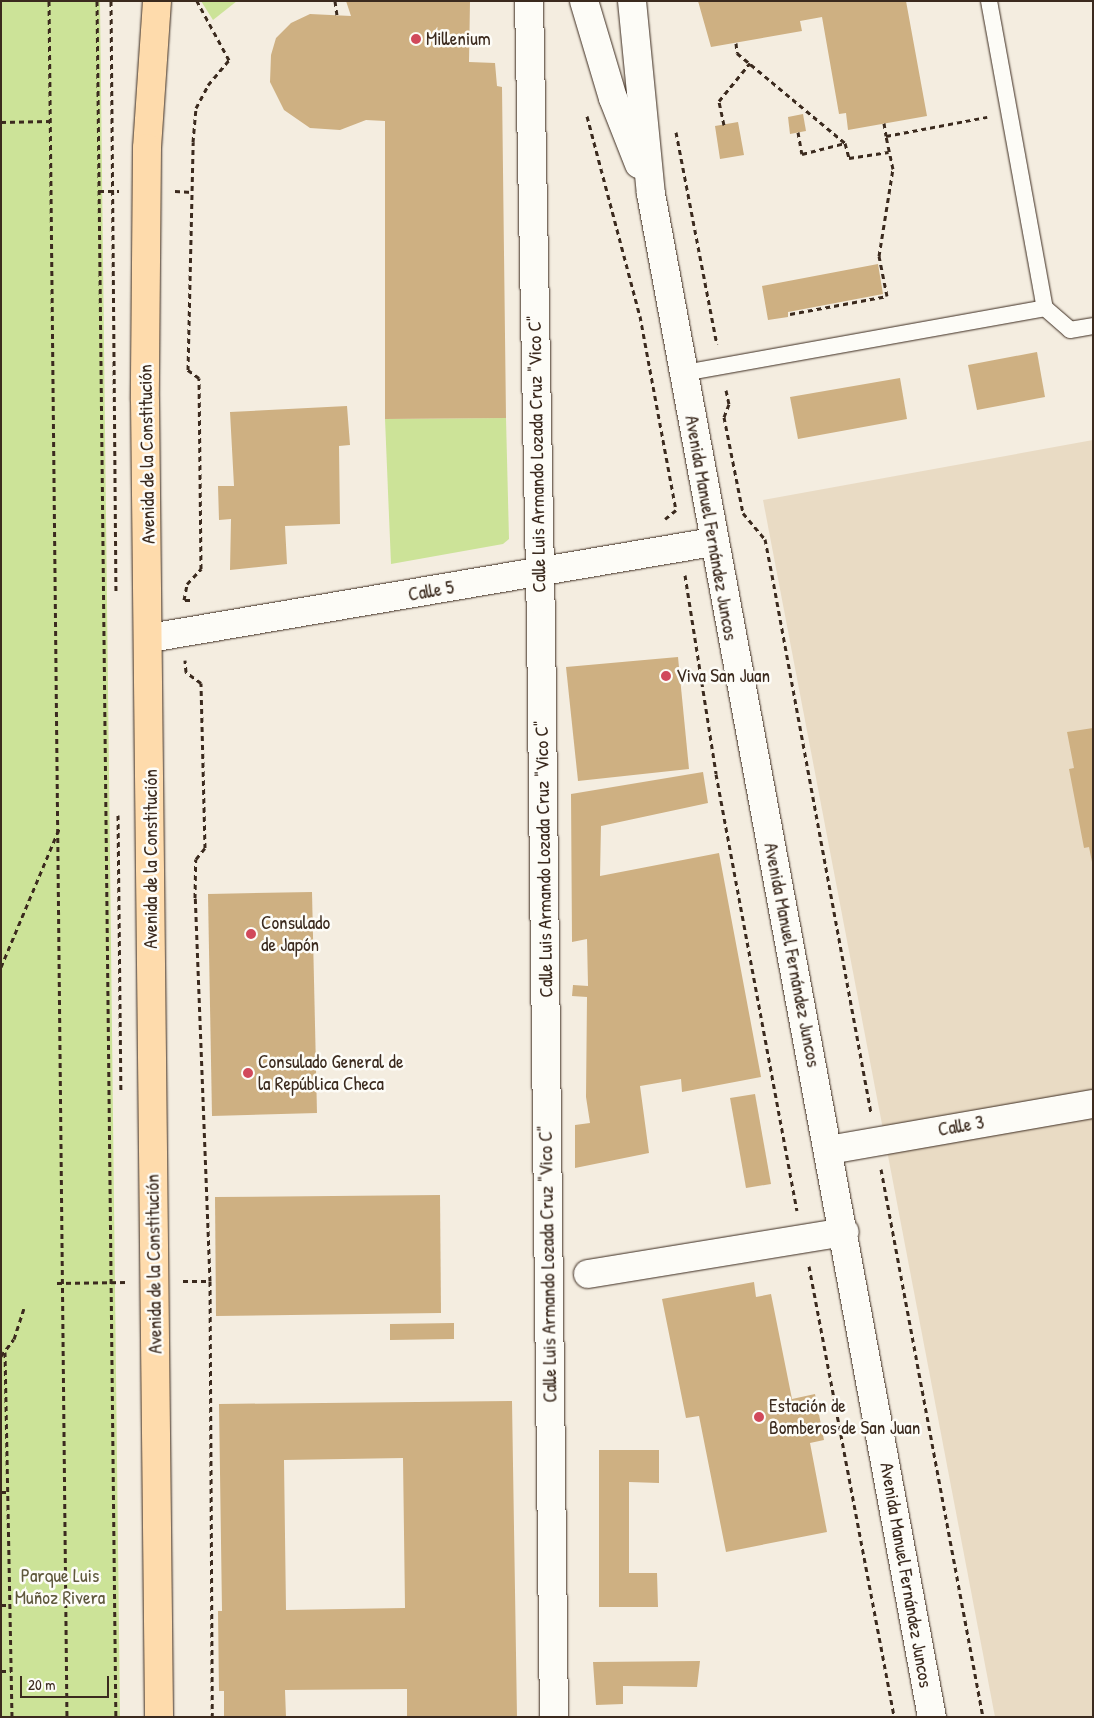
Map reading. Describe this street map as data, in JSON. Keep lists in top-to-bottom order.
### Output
{
  "streets": {
    "main road": ["Avenida de la Constitución"],
    "street": [
      "Calle Luis Armando Lozada Cruz \"Vico C\"",
      "Avenida Manuel Fernández Juncos",
      "Calle 5",
      "Calle 3"
    ]
  },
  "crossings": [
    ["Avenida de la Constitución", "Calle 5"],
    ["Calle Luis Armando Lozada Cruz \"Vico C\"", "Calle 5"],
    ["Avenida Manuel Fernández Juncos", "Calle 5"],
    ["Avenida Manuel Fernández Juncos", "Calle 3"]
  ],
  "parks": ["Parque Luis Muñoz Rivera"],
  "places": [
    "Millenium",
    "Viva San Juan",
    "Consulado de Japón",
    "Consulado General de la República Checa",
    "Estación de Bomberos de San Juan"
  ],
  "scale_bar": "20 m"
}
